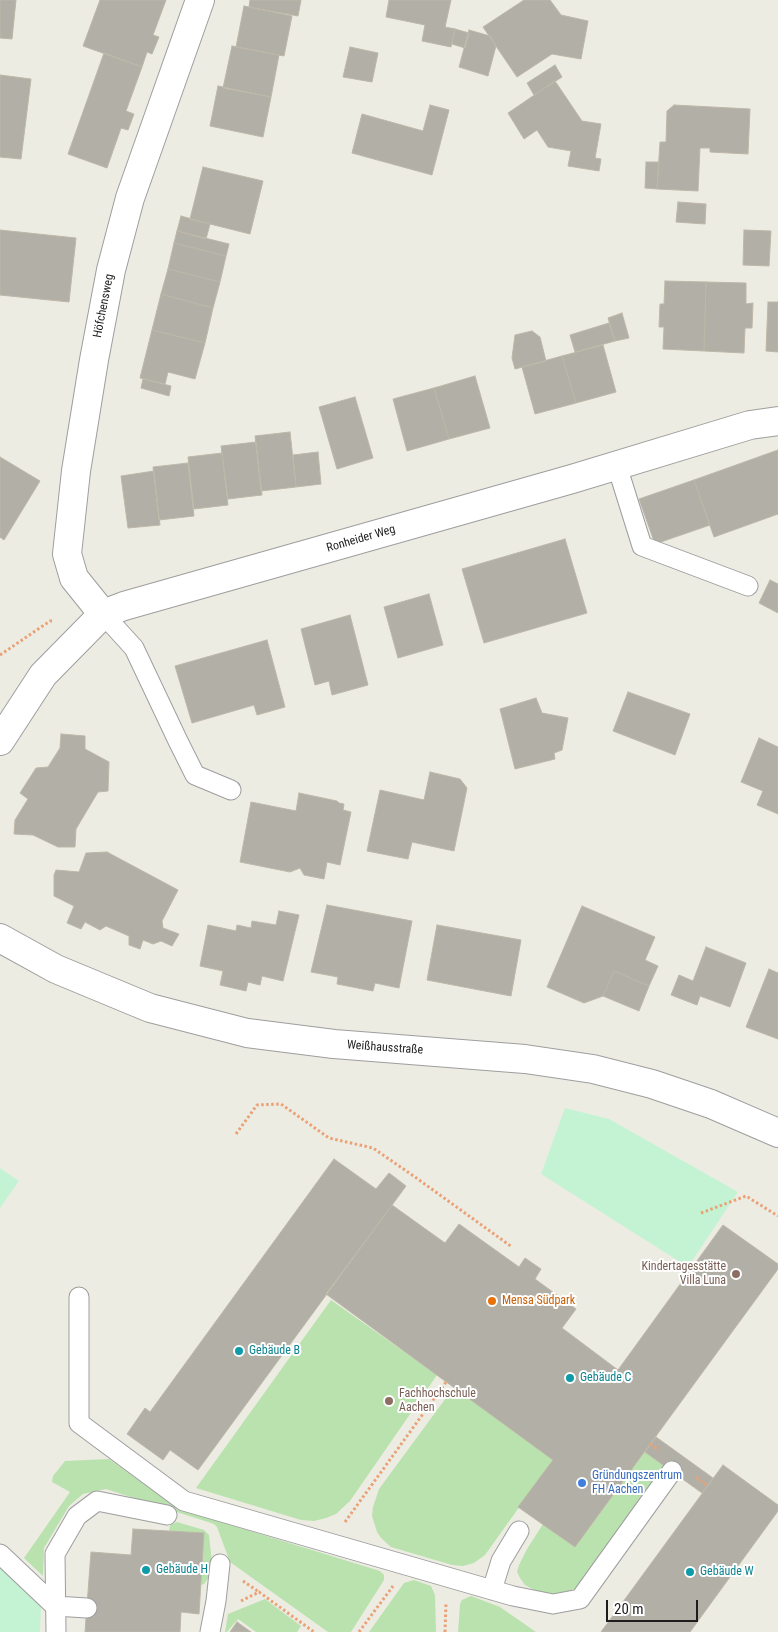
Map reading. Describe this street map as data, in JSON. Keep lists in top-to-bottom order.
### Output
{
  "streets": {
    "street": ["Höfchensweg", "Ronheider Weg", "Weißhausstraße"]
  },
  "crossings": [
    ["Höfchensweg", "Ronheider Weg"]
  ],
  "places": [
    "Kindertagesstätte Villa Luna",
    "Mensa Südpark",
    "Gebäude B",
    "Gebäude C",
    "Fachhochschule Aachen",
    "Gründungszentrum FH Aachen",
    "Gebäude H",
    "Gebäude W"
  ],
  "scale_bar": "20 m"
}
